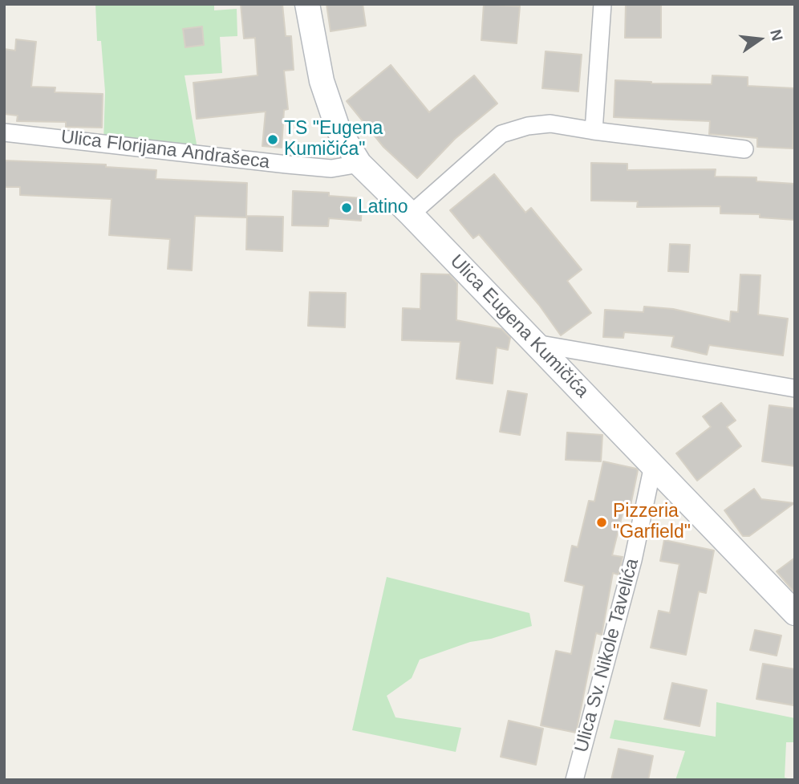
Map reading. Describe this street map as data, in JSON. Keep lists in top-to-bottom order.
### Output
{
  "streets": {
    "street": ["Ulica Florijana Andrašeca", "Ulica Eugena Kumičića", "Ulica Sv. Nikole Tavelića"]
  },
  "crossings": [
    ["Ulica Florijana Andrašeca", "Ulica Eugena Kumičića"],
    ["Ulica Eugena Kumičića", "Ulica Sv. Nikole Tavelića"]
  ],
  "places": ["TS \"Eugena Kumičića\"", "Latino", "Pizzeria \"Garfield\""],
  "north": "right"
}
